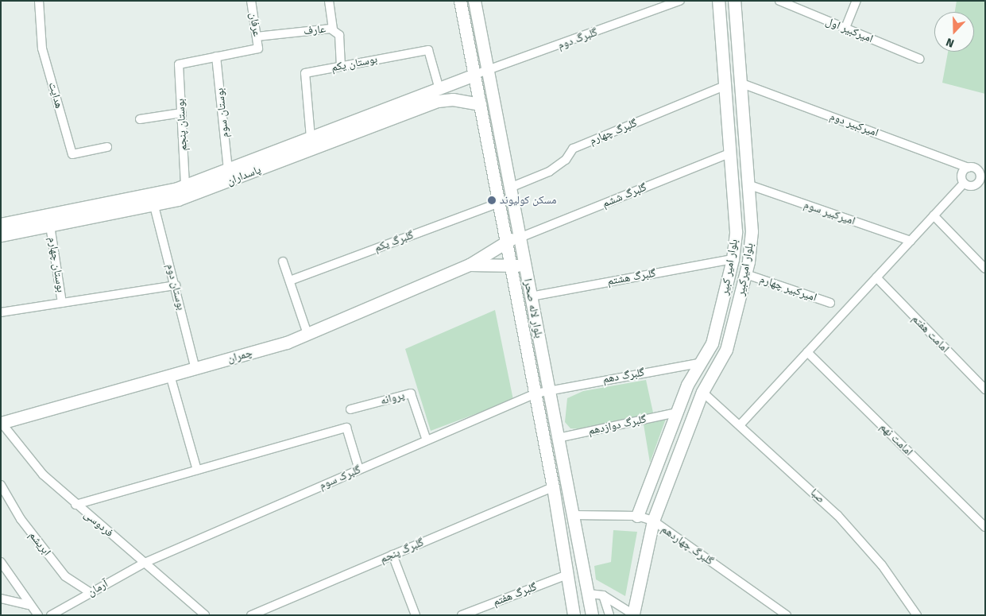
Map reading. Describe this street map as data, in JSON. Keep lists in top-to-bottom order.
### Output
{
  "streets": {
    "main road": [
      "پاسداران",
      "بلوار امیر کبیر",
      "بلوار امیرکبیر",
      "بلوار لاله صحرا",
      "چمران"
    ],
    "street": [
      "عرفان",
      "عارف",
      "امیرکبیر اول",
      "گلبرگ دوم",
      "بوستان یکم",
      "هدایت",
      "بوستان سوم",
      "بوستان پنجم",
      "امیرکبیر دوم",
      "گلبرگ چهارم",
      "گلبرگ ششم",
      "امیرکبیر سوم",
      "گلبرگ یکم",
      "بوستان چهارم",
      "گلبرگ هشتم",
      "بوستان دوم",
      "امیرکبیر چهارم",
      "امامت هفتم",
      "گلبرگ دهم",
      "پروانه",
      "گلبرگ دوازدهم",
      "امامت نهم",
      "گلبرک سوم",
      "صبا",
      "فردوسی",
      "ابریشم",
      "گلبرگ چهاردهم",
      "گلبرگ پنجم",
      "آرمان",
      "گلبرگ هفتم"
    ]
  },
  "crossings": [
    ["عرفان", "عارف"],
    ["عرفان", "بوستان سوم"],
    ["عرفان", "بوستان پنجم"],
    ["عارف", "بوستان یکم"],
    ["گلبرگ دوم", "پاسداران"],
    ["گلبرگ دوم", "بلوار لاله صحرا"],
    ["بوستان یکم", "پاسداران"],
    ["بوستان سوم", "بوستان پنجم"],
    ["بوستان سوم", "پاسداران"],
    ["بوستان پنجم", "پاسداران"],
    ["امیرکبیر دوم", "بلوار امیرکبیر"],
    ["گلبرگ چهارم", "بلوار امیر کبیر"],
    ["گلبرگ چهارم", "بلوار لاله صحرا"],
    ["پاسداران", "بوستان چهارم"],
    ["پاسداران", "بوستان دوم"],
    ["پاسداران", "بلوار لاله صحرا"],
    ["گلبرگ ششم", "بلوار امیر کبیر"],
    ["گلبرگ ششم", "بلوار لاله صحرا"],
    ["گلبرگ ششم", "چمران"],
    ["امیرکبیر سوم", "بلوار امیرکبیر"],
    ["گلبرگ یکم", "بلوار لاله صحرا"],
    ["بلوار امیر کبیر", "گلبرگ هشتم"],
    ["بلوار امیر کبیر", "گلبرگ دهم"],
    ["بلوار امیر کبیر", "گلبرگ دوازدهم"],
    ["بلوار امیر کبیر", "گلبرگ چهاردهم"],
    ["بلوار امیرکبیر", "امیرکبیر چهارم"],
    ["بلوار امیرکبیر", "صبا"],
    ["بلوار امیرکبیر", "گلبرگ چهاردهم"],
    ["گلبرگ هشتم", "بلوار لاله صحرا"],
    ["بوستان دوم", "چمران"],
    ["بلوار لاله صحرا", "چمران"],
    ["بلوار لاله صحرا", "گلبرگ دهم"],
    ["بلوار لاله صحرا", "گلبرگ دوازدهم"],
    ["بلوار لاله صحرا", "گلبرک سوم"],
    ["بلوار لاله صحرا", "گلبرگ چهاردهم"],
    ["بلوار لاله صحرا", "گلبرگ پنجم"],
    ["بلوار لاله صحرا", "گلبرگ هفتم"],
    ["چمران", "فردوسی"],
    ["گلبرگ دهم", "گلبرک سوم"],
    ["پروانه", "گلبرک سوم"],
    ["گلبرک سوم", "فردوسی"],
    ["گلبرک سوم", "آرمان"],
    ["فردوسی", "آرمان"],
    ["ابریشم", "آرمان"]
  ],
  "places": ["مسکن کولیوند"],
  "north": "bottom"
}
